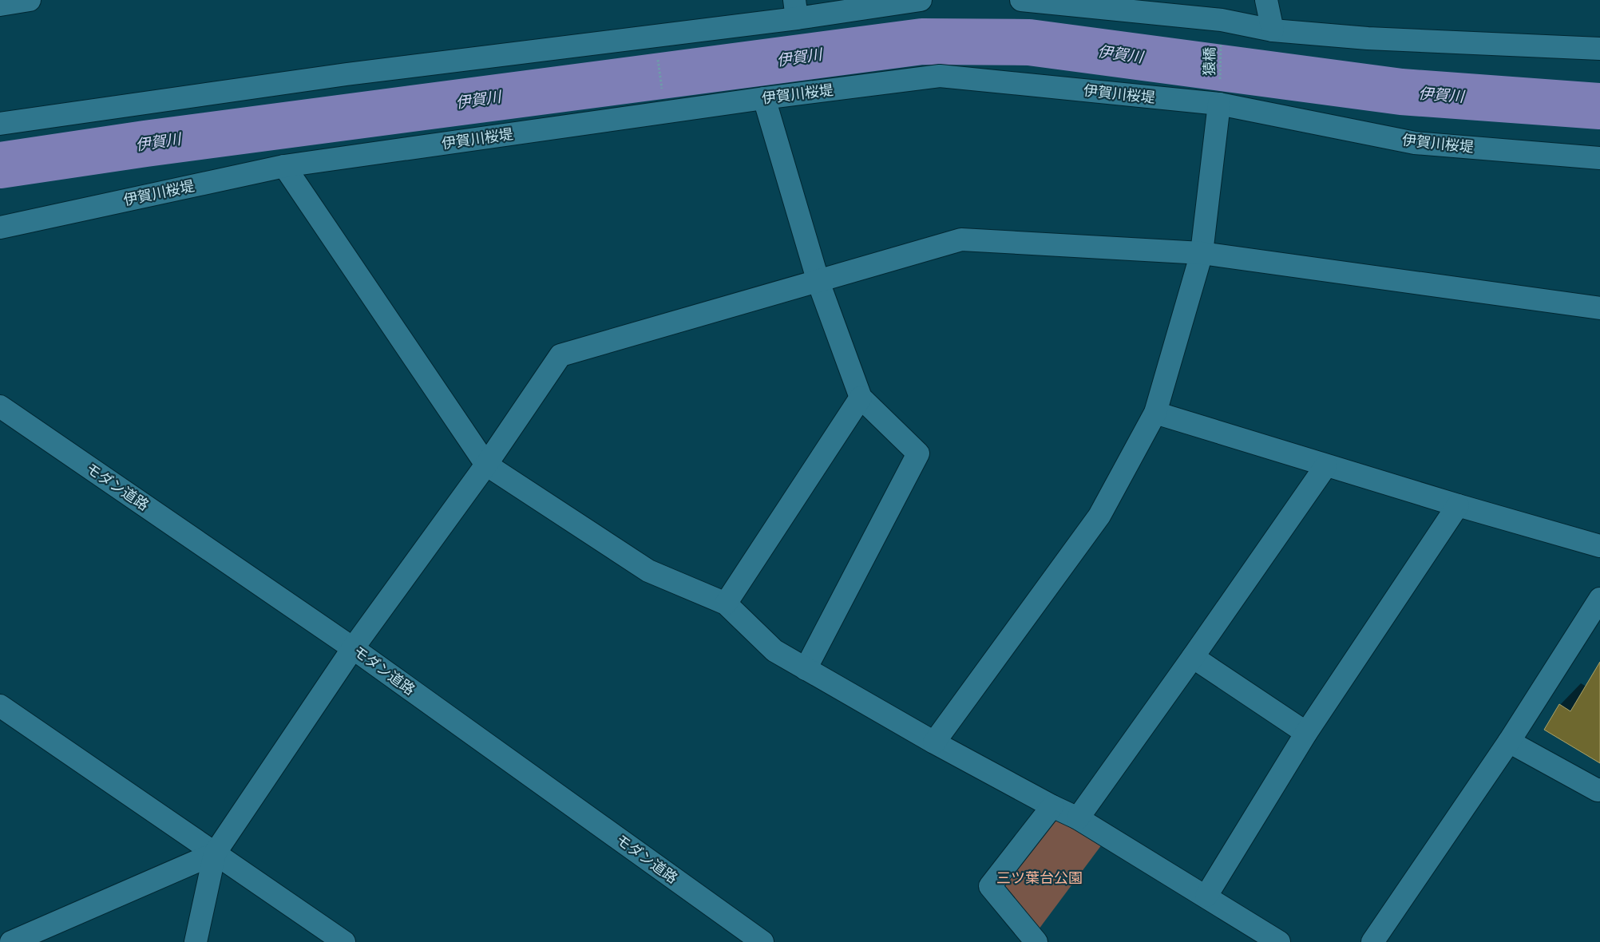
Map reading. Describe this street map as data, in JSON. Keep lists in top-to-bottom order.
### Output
{
  "streets": {
    "street": ["伊賀川桜堤", "モダン道路"],
    "path": ["猿橋"]
  },
  "crossings": [
    ["猿橋", "伊賀川桜堤"]
  ],
  "water": ["伊賀川"],
  "parks": ["三ツ葉台公園"]
}
